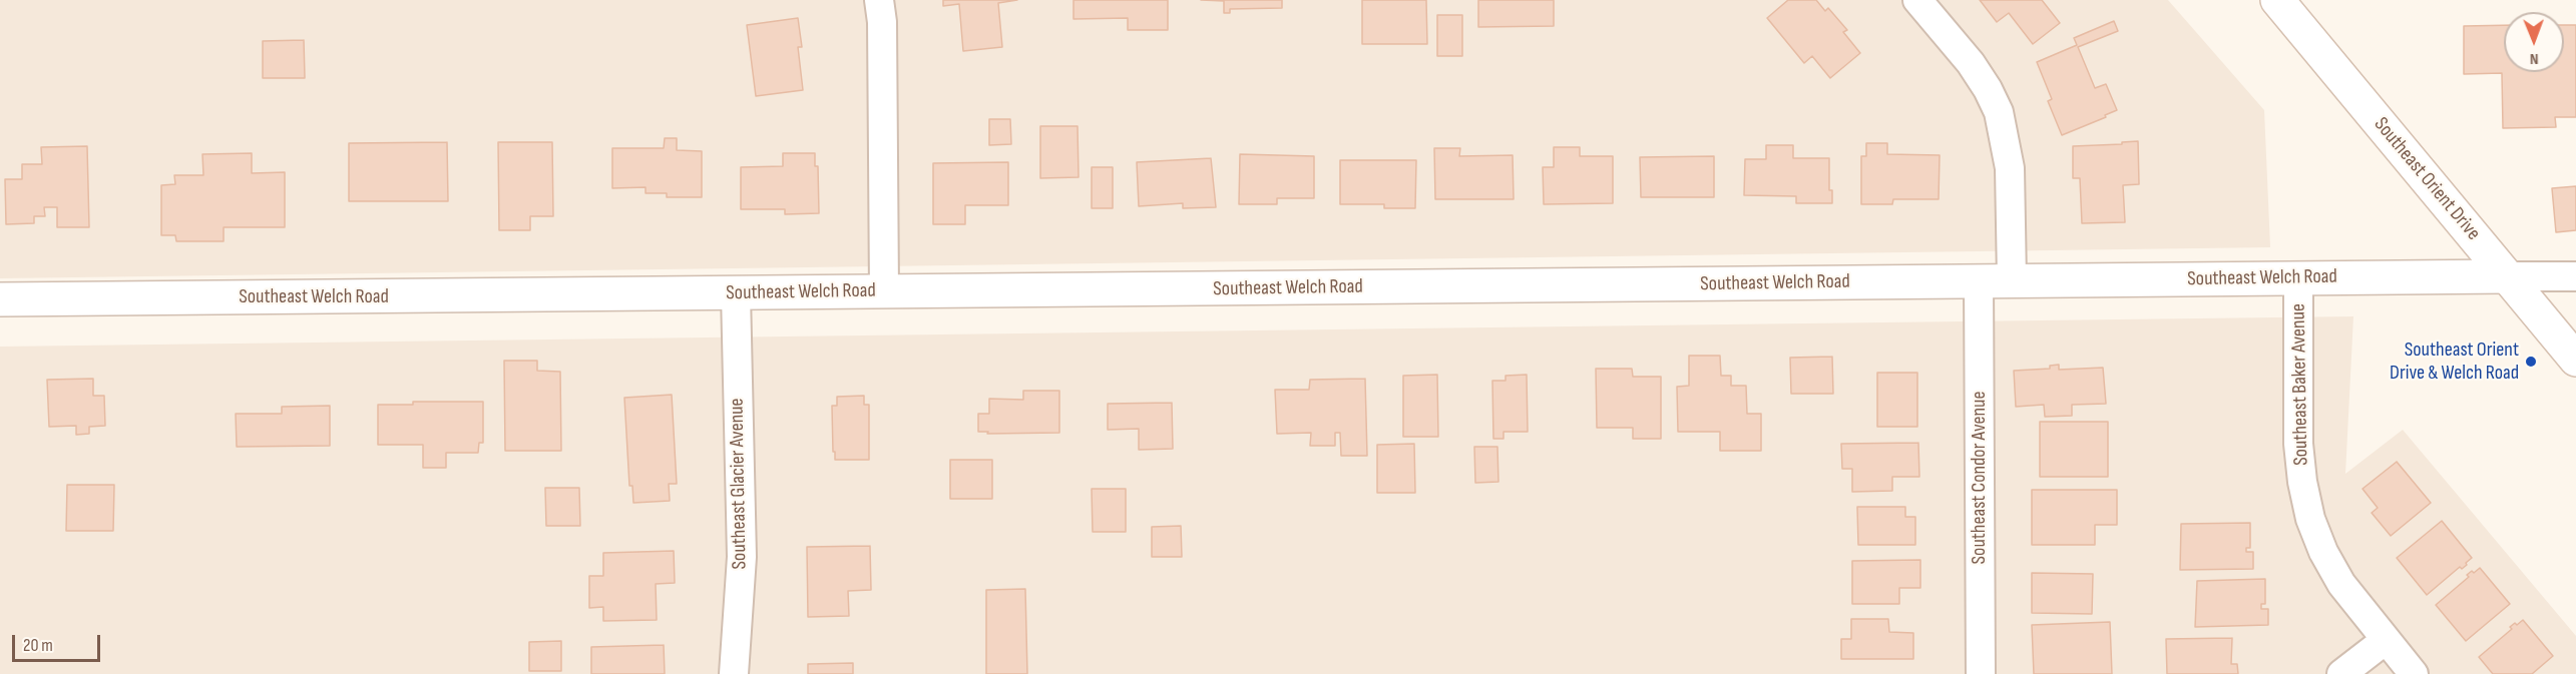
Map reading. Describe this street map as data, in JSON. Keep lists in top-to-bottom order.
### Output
{
  "streets": {
    "street": [
      "Southeast Orient Drive",
      "Southeast Welch Road",
      "Southeast Baker Avenue",
      "Southeast Condor Avenue",
      "Southeast Glacier Avenue"
    ]
  },
  "crossings": [
    ["Southeast Orient Drive", "Southeast Welch Road"],
    ["Southeast Welch Road", "Southeast Baker Avenue"],
    ["Southeast Welch Road", "Southeast Condor Avenue"],
    ["Southeast Welch Road", "Southeast Glacier Avenue"]
  ],
  "places": ["Southeast Orient Drive & Welch Road"],
  "scale_bar": "20 m",
  "north": "bottom"
}
